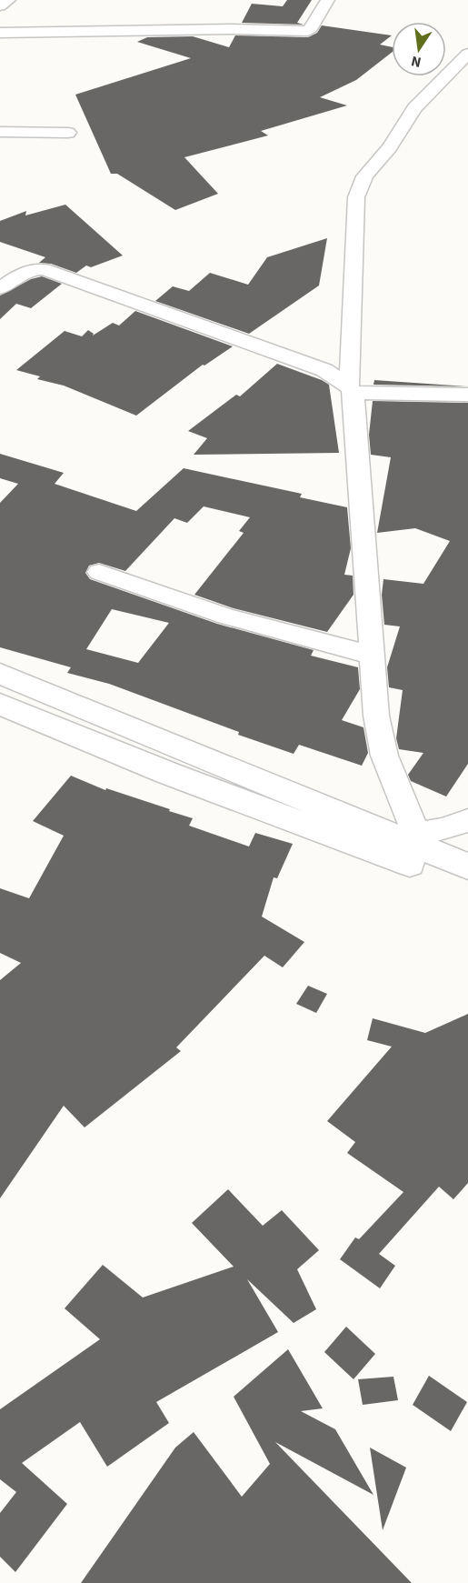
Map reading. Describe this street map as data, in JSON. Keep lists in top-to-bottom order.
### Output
{
  "north": "bottom"
}
